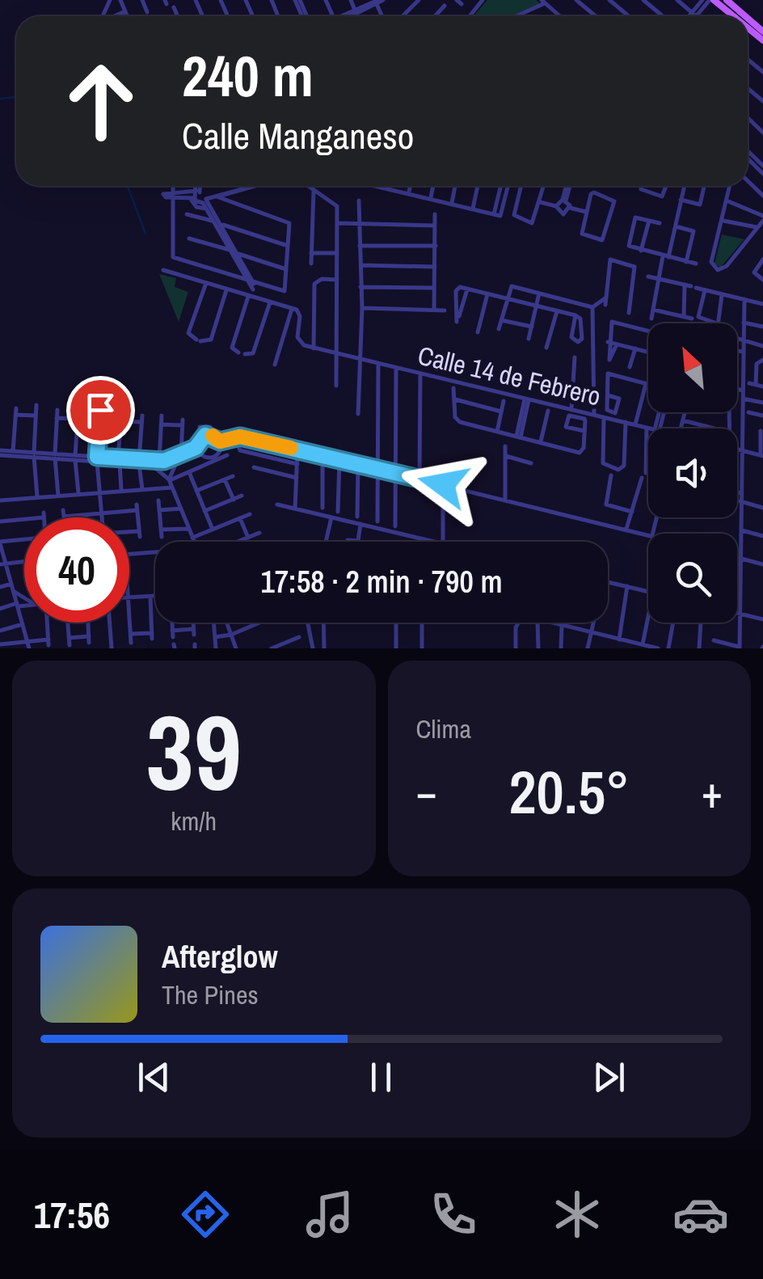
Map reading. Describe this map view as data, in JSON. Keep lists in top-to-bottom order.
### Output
{
  "streets": {
    "street": ["Calle 14 de Febrero"]
  },
  "north": "top left",
  "page": {
    "turn": ["240 m", "Calle Manganeso"],
    "limit": "40",
    "trip": "17:58 · 2 min · 790 m",
    "tile": [
      ["39", "km/h"],
      "Clima"
    ],
    "heat": ["−", "20.5°", "+"],
    "song": ["Afterglow", "The Pines"],
    "tabs": "17:56"
  }
}
